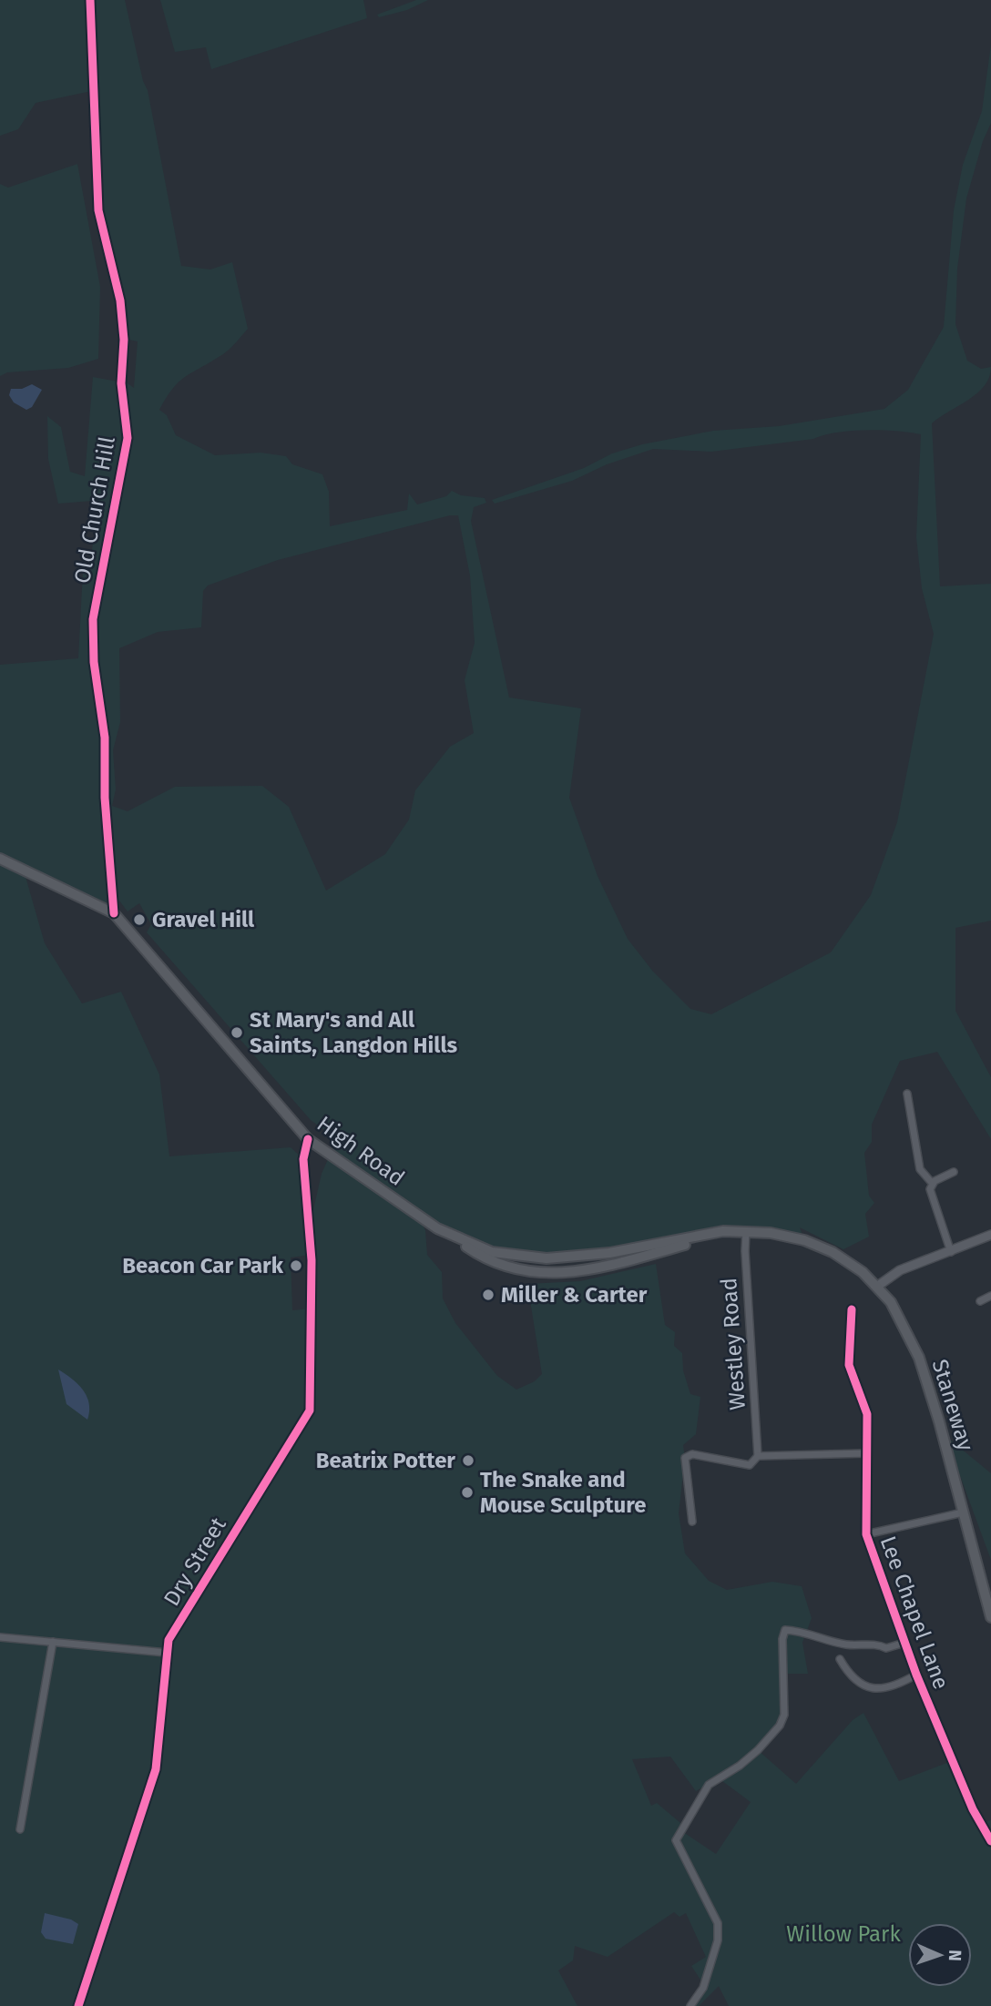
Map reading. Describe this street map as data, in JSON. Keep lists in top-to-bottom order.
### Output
{
  "streets": {
    "main road": ["High Road", "Staneway"],
    "street": [
      "Old Church Hill",
      "Westley Road",
      "Dry Street",
      "Lee Chapel Lane"
    ]
  },
  "crossings": [
    ["Old Church Hill", "High Road"],
    ["High Road", "Westley Road"],
    ["High Road", "Staneway"],
    ["High Road", "Dry Street"]
  ],
  "parks": ["Willow Park"],
  "places": [
    "Gravel Hill",
    "St Mary's and All Saints, Langdon Hills",
    "Beacon Car Park",
    "Miller & Carter",
    "Beatrix Potter",
    "The Snake and Mouse Sculpture"
  ],
  "north": "right"
}
